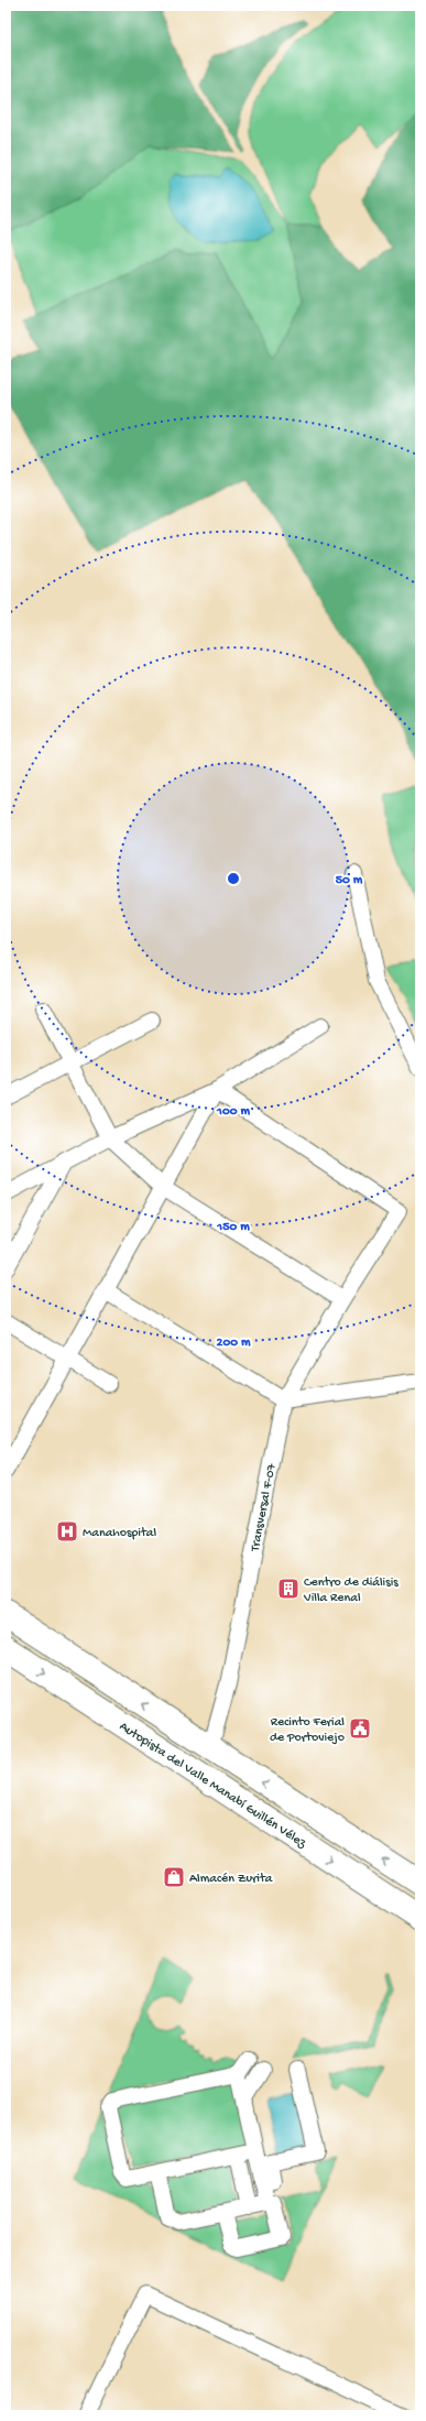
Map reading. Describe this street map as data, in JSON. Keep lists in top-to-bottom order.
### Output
{
  "streets": {
    "main road": ["Autopista del Valle Manabí Guillén Vélez"],
    "street": ["Transversal F-07"]
  },
  "crossings": [
    ["Transversal F-07", "Autopista del Valle Manabí Guillén Vélez"]
  ],
  "places": {
    "hospital": ["Manahospital"],
    "building": ["Centro de diálisis Villa Renal"],
    "public building": ["Recinto Ferial de Portoviejo"],
    "shop": ["Almacén Zurita"]
  },
  "rings": [
    "50 m",
    "100 m",
    "150 m",
    "200 m"
  ]
}
